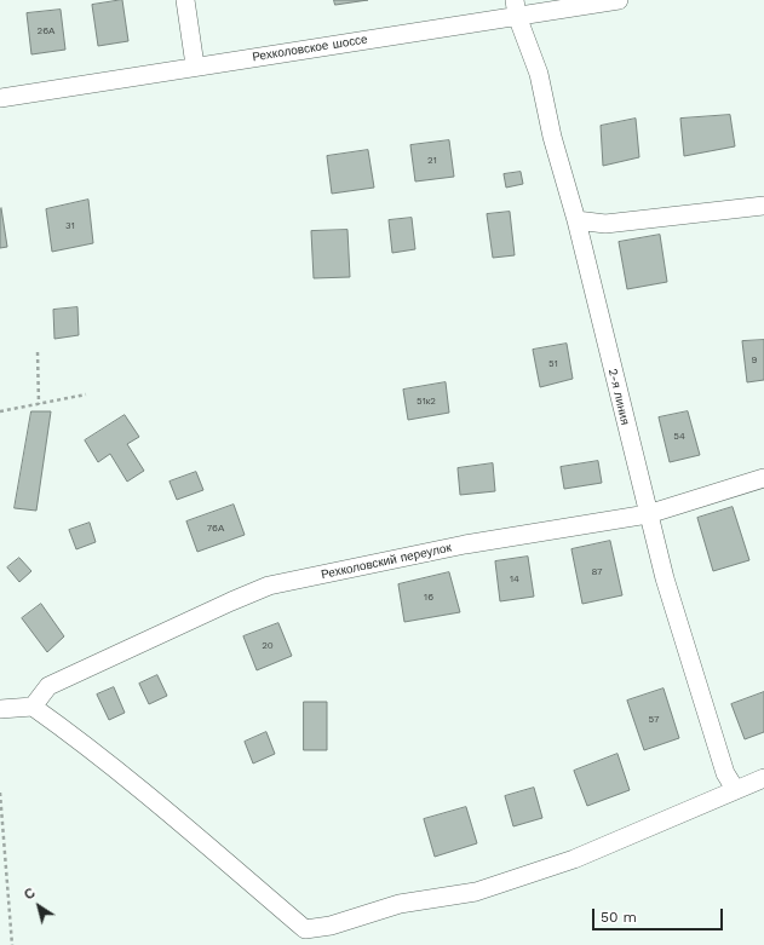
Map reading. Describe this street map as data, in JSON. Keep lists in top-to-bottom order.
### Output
{
  "streets": {
    "street": ["Рехколовское шоссе", "2-я линия", "Рехколовский переулок"]
  },
  "crossings": [
    ["Рехколовское шоссе", "2-я линия"],
    ["2-я линия", "Рехколовский переулок"]
  ],
  "house_numbers": [
    "26А",
    "21",
    "31",
    "9",
    "51",
    "51к2",
    "54",
    "76А",
    "87",
    "14",
    "16",
    "20",
    "57"
  ],
  "scale_bar": "50 m",
  "north": "top left"
}
